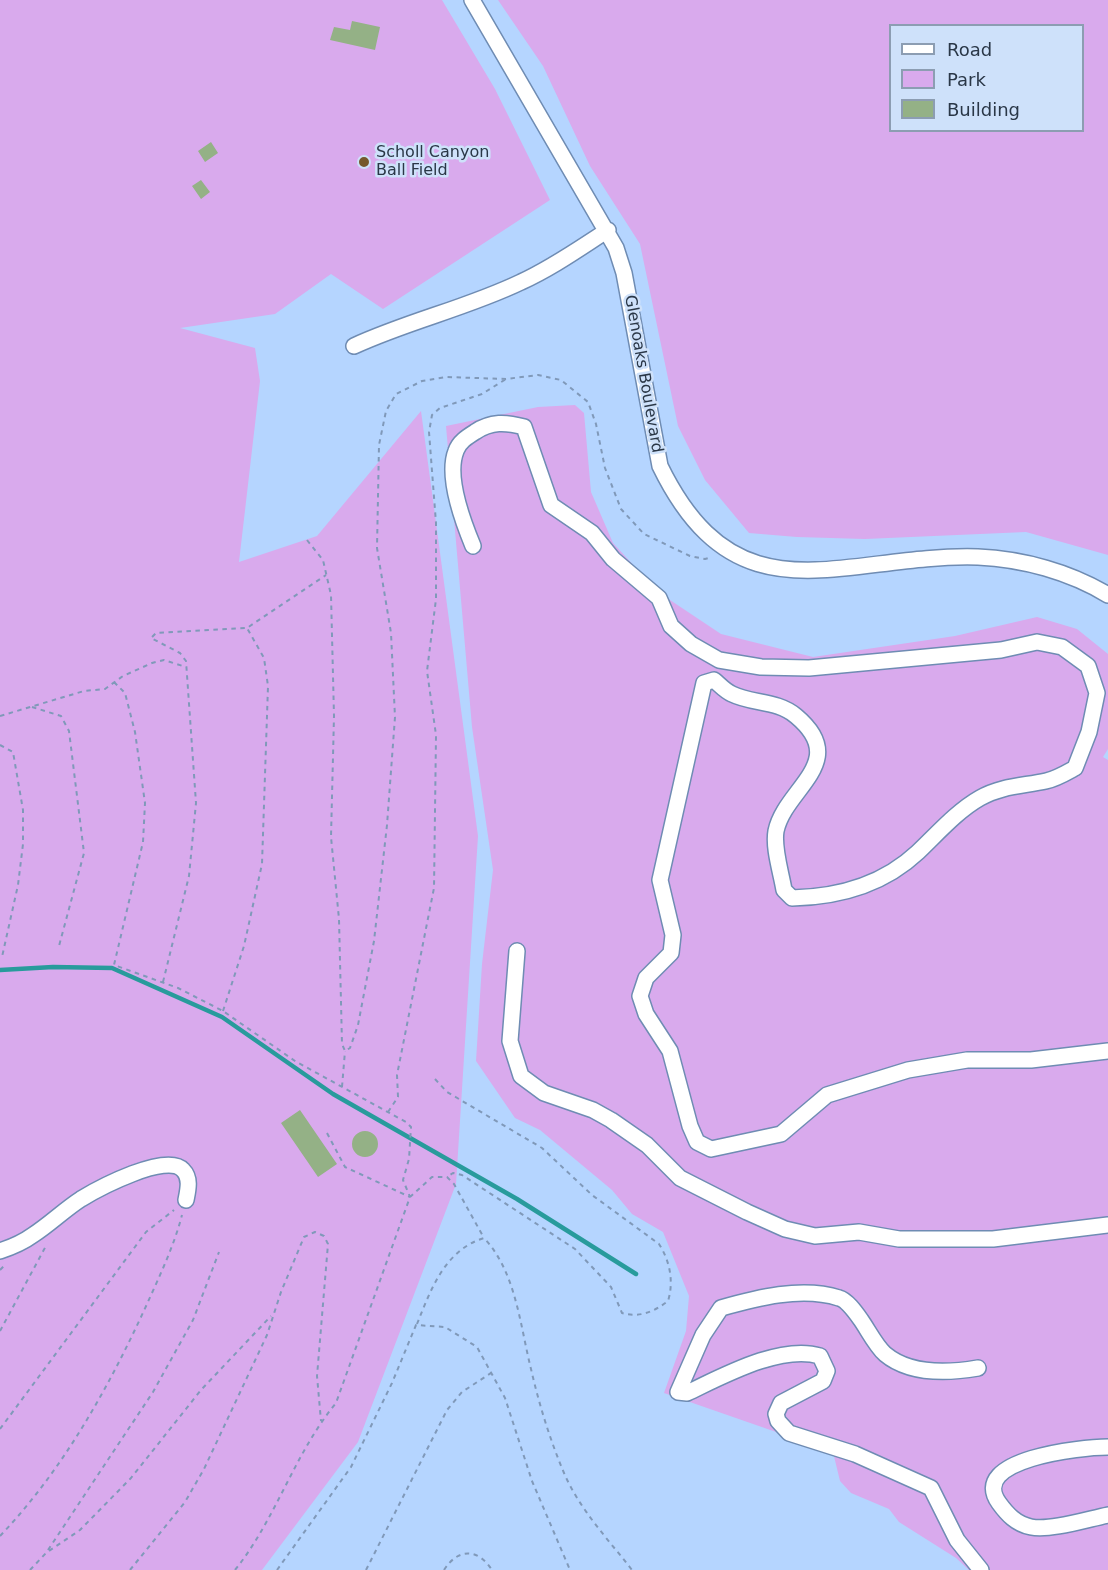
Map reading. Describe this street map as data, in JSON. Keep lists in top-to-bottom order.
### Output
{
  "streets": {
    "street": ["Glenoaks Boulevard"]
  },
  "places": ["Scholl Canyon Ball Field"],
  "legend": ["Road", "Park", "Building"]
}
